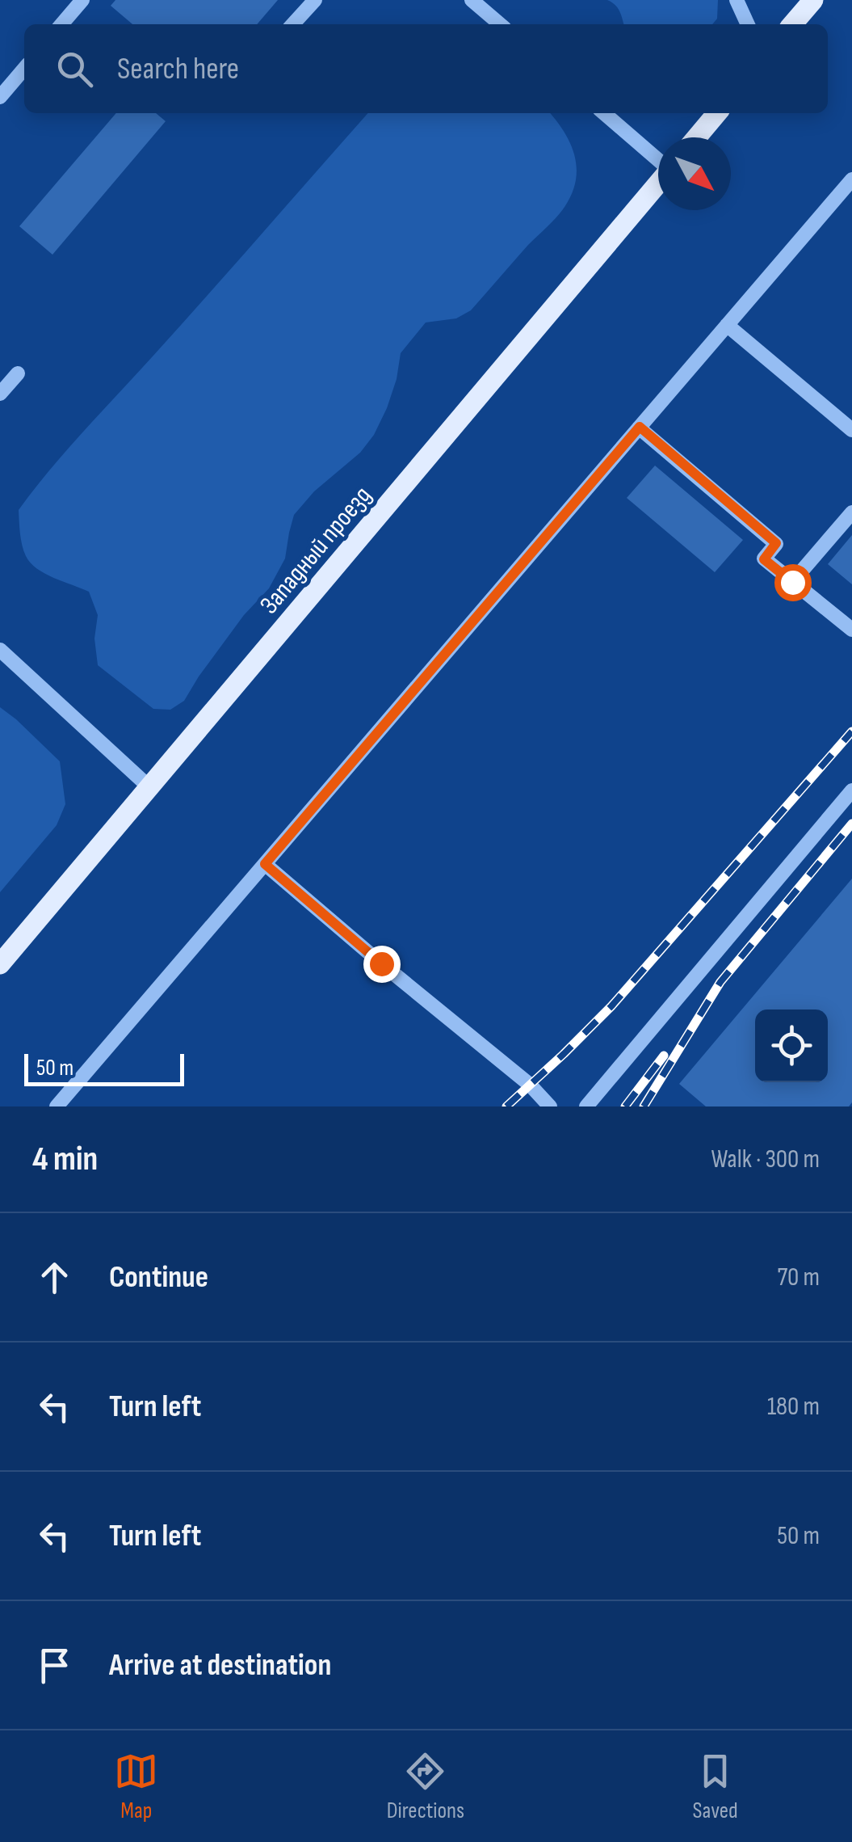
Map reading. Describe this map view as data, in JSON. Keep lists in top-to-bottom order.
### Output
{
  "streets": {
    "main road": ["Западный проезд"]
  },
  "scale_bar": "50 m",
  "north": "bottom right",
  "page": {
    "search": "Search here",
    "scale": "50 m",
    "heading": ["4 min", "Walk · 300 m"],
    "list": [
      ["Continue", "70 m"],
      ["Turn left", "180 m"],
      ["Turn left", "50 m"],
      "Arrive at destination"
    ],
    "nav": ["Map", "Directions", "Saved"]
  }
}
